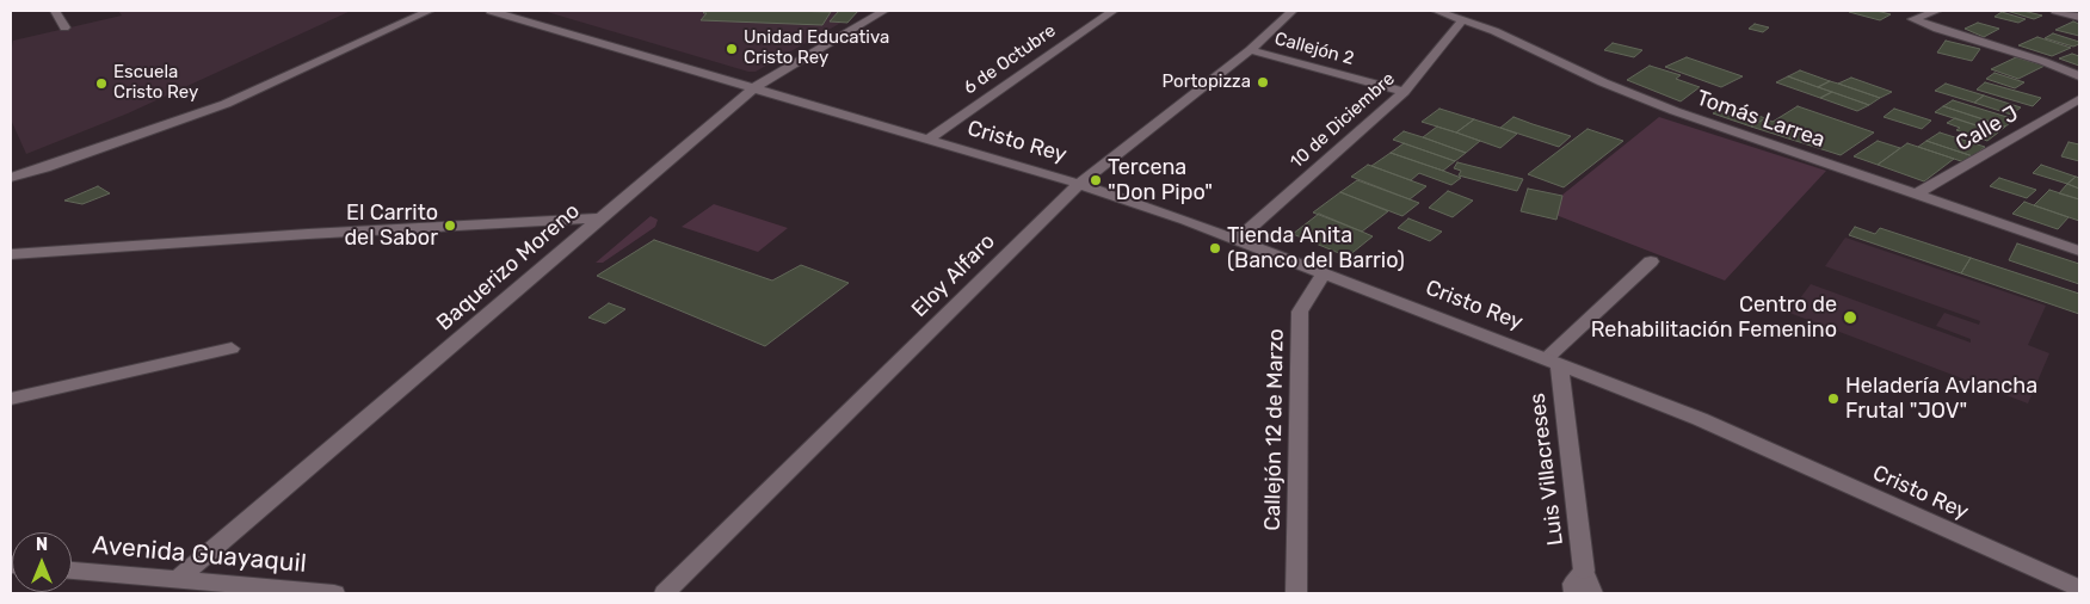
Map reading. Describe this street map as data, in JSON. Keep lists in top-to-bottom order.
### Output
{
  "streets": {
    "street": [
      "Callejón 2",
      "6 de Octubre",
      "Tomás Larrea",
      "10 de Diciembre",
      "Calle J",
      "Cristo Rey",
      "Baquerizo Moreno",
      "Eloy Alfaro",
      "Callejón 12 de Marzo",
      "Luis Villacreses",
      "Avenida Guayaquil"
    ]
  },
  "crossings": [
    ["Callejón 2", "10 de Diciembre"],
    ["Callejón 2", "Eloy Alfaro"],
    ["6 de Octubre", "Cristo Rey"],
    ["Tomás Larrea", "10 de Diciembre"],
    ["Tomás Larrea", "Calle J"],
    ["10 de Diciembre", "Cristo Rey"],
    ["Cristo Rey", "Baquerizo Moreno"],
    ["Cristo Rey", "Eloy Alfaro"],
    ["Cristo Rey", "Callejón 12 de Marzo"],
    ["Cristo Rey", "Luis Villacreses"],
    ["Baquerizo Moreno", "Avenida Guayaquil"]
  ],
  "places": [
    "Unidad Educativa Cristo Rey",
    "Portopizza",
    "Escuela Cristo Rey",
    "Tercena \"Don Pipo\"",
    "El Carrito del Sabor",
    "Tienda Anita (Banco del Barrio)",
    "Centro de Rehabilitación Femenino",
    "Heladería Avlancha Frutal \"JOV\""
  ],
  "north": "top"
}
